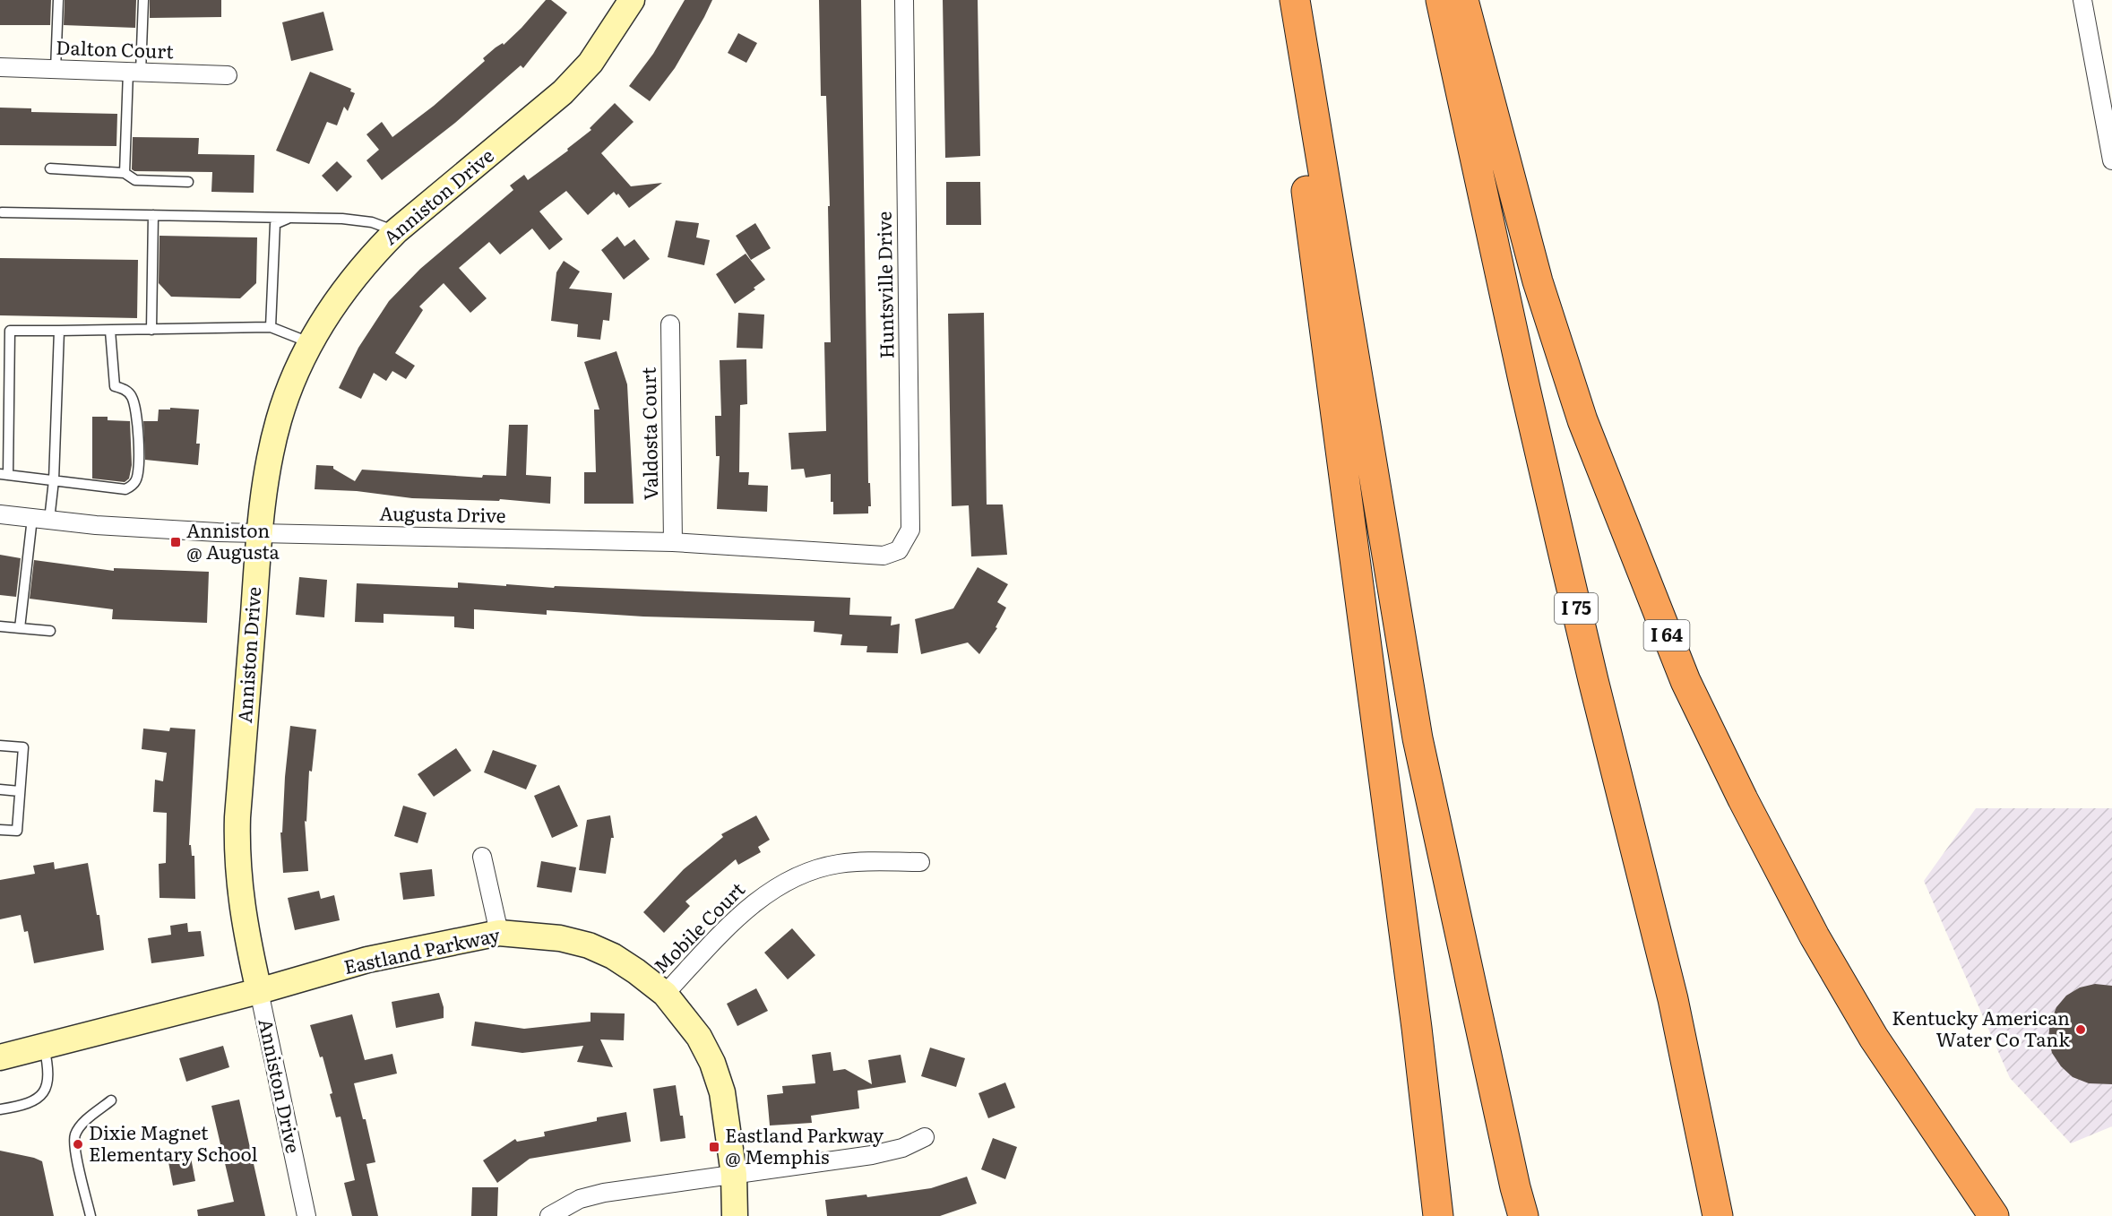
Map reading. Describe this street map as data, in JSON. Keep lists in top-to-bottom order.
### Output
{
  "streets": {
    "highway": ["I 75", "I 64"],
    "street": [
      "Dalton Court",
      "Anniston Drive",
      "Huntsville Drive",
      "Valdosta Court",
      "Augusta Drive",
      "Mobile Court",
      "Eastland Parkway"
    ]
  },
  "crossings": [
    ["Anniston Drive", "Augusta Drive"],
    ["Anniston Drive", "Eastland Parkway"],
    ["Huntsville Drive", "Augusta Drive"],
    ["Valdosta Court", "Augusta Drive"],
    ["Mobile Court", "Eastland Parkway"]
  ],
  "places": {
    "transit": ["Anniston @ Augusta", "Eastland Parkway @ Memphis"],
    "other": ["Kentucky American Water Co Tank", "Dixie Magnet Elementary School"]
  }
}
